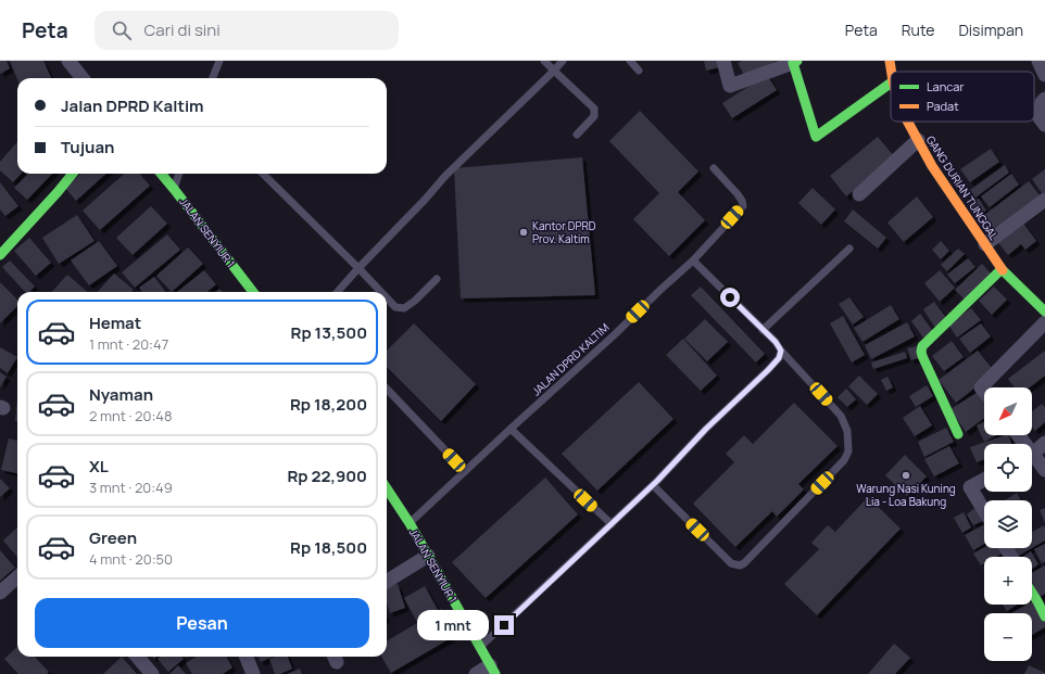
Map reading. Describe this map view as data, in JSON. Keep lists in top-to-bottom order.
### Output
{
  "streets": {
    "street": ["GANG DURIAN TUNGGAL", "JALAN SENYIUR 1"],
    "lane": ["JALAN DPRD KALTIM"]
  },
  "crossings": [
    ["JALAN SENYIUR 1", "JALAN DPRD KALTIM"]
  ],
  "places": ["Kantor DPRD Prov. Kaltim", "Warung Nasi Kuning Lia - Loa Bakung"],
  "legend": ["Lancar", "Padat"],
  "north": "bottom left",
  "page": {
    "header": "Peta",
    "search": "Cari di sini",
    "nav": ["Peta", "Rute", "Disimpan"],
    "banner": ["Jalan DPRD Kaltim", "Tujuan"],
    "list": [
      {
        "name": "Hemat",
        "note": "1 mnt · 20:47",
        "value": "Rp 13,500"
      },
      {
        "name": "Nyaman",
        "note": "2 mnt · 20:48",
        "value": "Rp 18,200"
      },
      {
        "name": "XL",
        "note": "3 mnt · 20:49",
        "value": "Rp 22,900"
      },
      {
        "name": "Green",
        "note": "4 mnt · 20:50",
        "value": "Rp 18,500"
      }
    ],
    "map_buttons": ["+", "−"],
    "buttons": "Pesan",
    "bubble": "1 mnt"
  }
}
